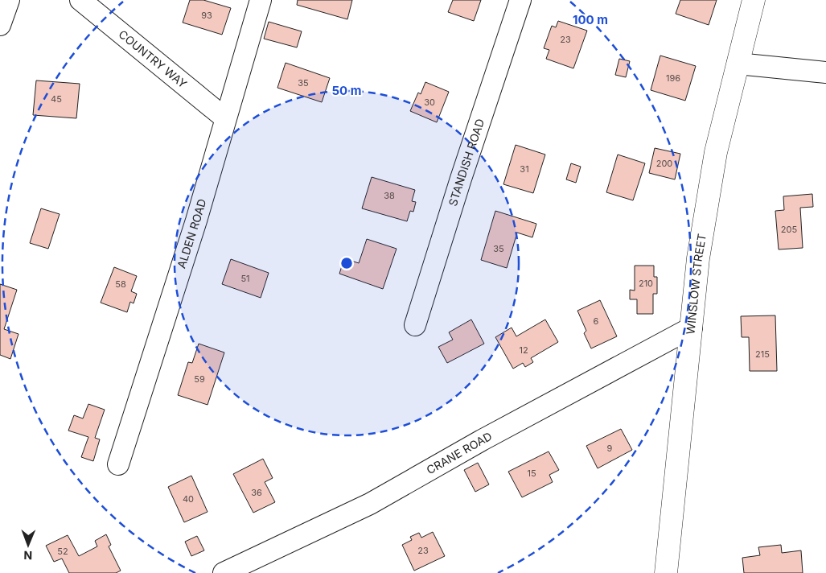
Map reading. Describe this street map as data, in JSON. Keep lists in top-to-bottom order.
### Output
{
  "streets": {
    "street": [
      "COUNTRY WAY",
      "STANDISH ROAD",
      "ALDEN ROAD",
      "WINSLOW STREET",
      "CRANE ROAD"
    ]
  },
  "crossings": [
    ["COUNTRY WAY", "ALDEN ROAD"],
    ["WINSLOW STREET", "CRANE ROAD"]
  ],
  "house_numbers": [
    "93",
    "23",
    "196",
    "35",
    "45",
    "30",
    "200",
    "31",
    "38",
    "205",
    "35",
    "51",
    "210",
    "58",
    "6",
    "12",
    "215",
    "59",
    "9",
    "15",
    "36",
    "40",
    "23",
    "52"
  ],
  "north": "bottom",
  "rings": ["100 m", "50 m"]
}
